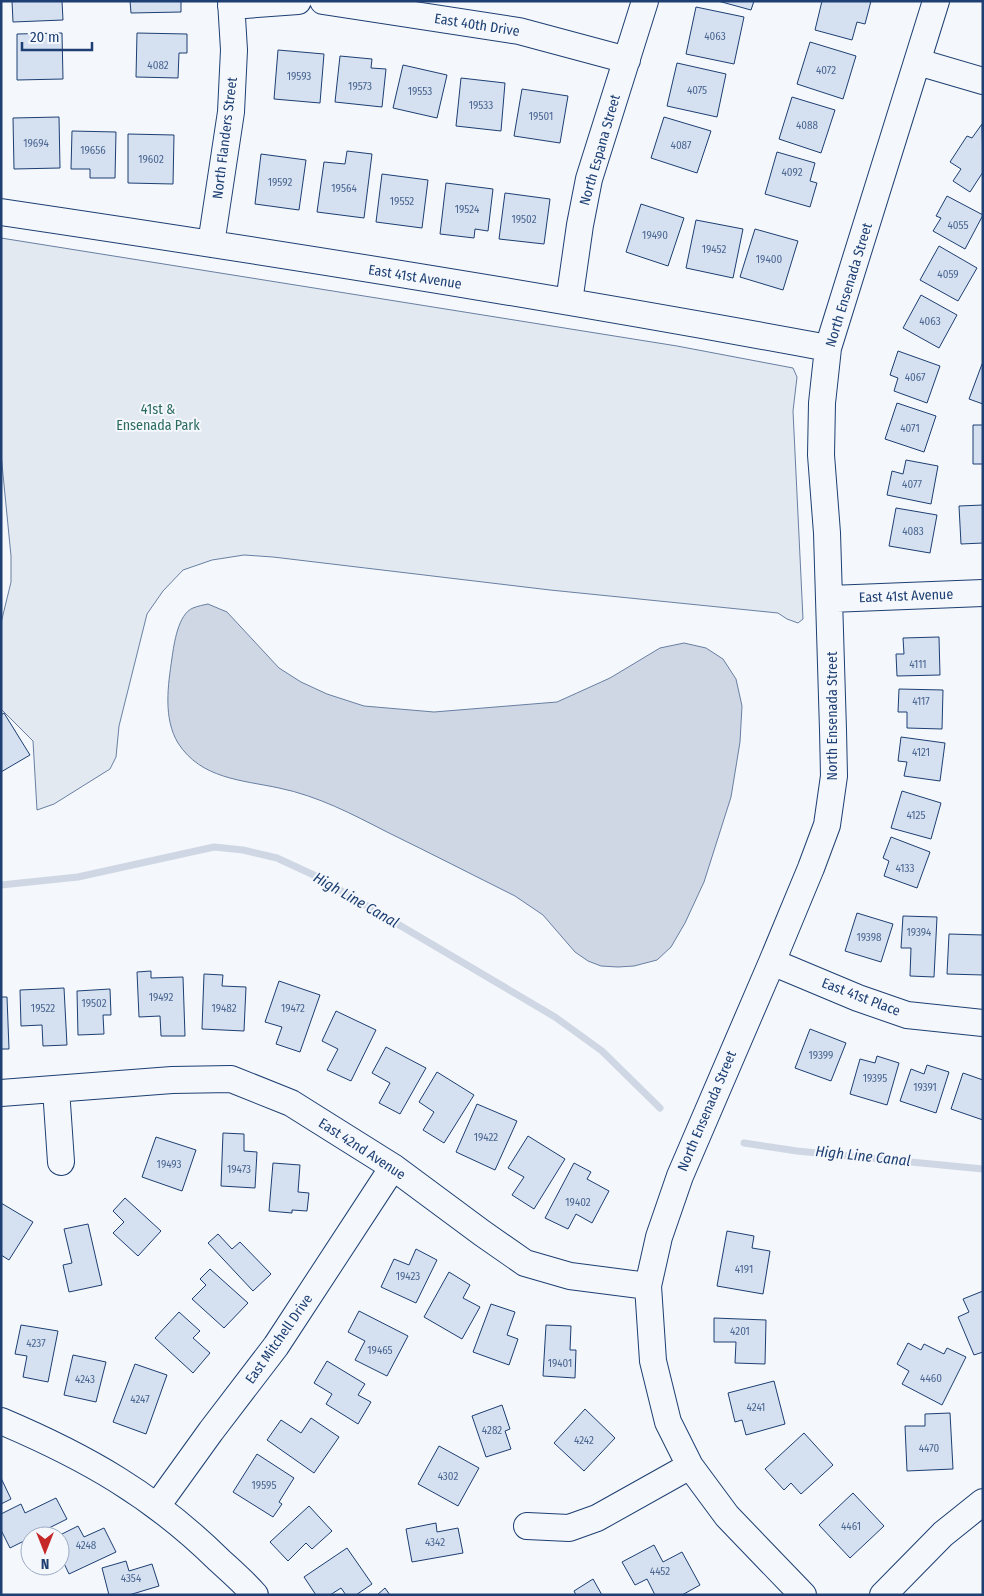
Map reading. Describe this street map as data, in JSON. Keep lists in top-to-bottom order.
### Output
{
  "streets": {
    "street": [
      "East 40th Drive",
      "North Flanders Street",
      "North Espana Street",
      "East 41st Avenue",
      "North Ensenada Street",
      "East 41st Place",
      "East 42nd Avenue",
      "East Mitchell Drive"
    ]
  },
  "crossings": [
    ["East 40th Drive", "North Espana Street"],
    ["North Flanders Street", "East 41st Avenue"],
    ["North Espana Street", "East 41st Avenue"],
    ["East 41st Avenue", "North Ensenada Street"],
    ["North Ensenada Street", "East 41st Place"],
    ["North Ensenada Street", "East 42nd Avenue"],
    ["East 42nd Avenue", "East Mitchell Drive"]
  ],
  "water": ["High Line Canal"],
  "parks": ["41st & Ensenada Park"],
  "house_numbers": [
    "4063",
    "4082",
    "4072",
    "19593",
    "19573",
    "4075",
    "19553",
    "19533",
    "19501",
    "4088",
    "19694",
    "4087",
    "19656",
    "19602",
    "4092",
    "19592",
    "19564",
    "19552",
    "19524",
    "19502",
    "4055",
    "19490",
    "19452",
    "19400",
    "4059",
    "4063",
    "4067",
    "4071",
    "4077",
    "4083",
    "4111",
    "4117",
    "4121",
    "4125",
    "4133",
    "19394",
    "19398",
    "19492",
    "19502",
    "19522",
    "19482",
    "19472",
    "19399",
    "19395",
    "19391",
    "19422",
    "19493",
    "19473",
    "19402",
    "4191",
    "19423",
    "4201",
    "4237",
    "19465",
    "19401",
    "4460",
    "4243",
    "4247",
    "4241",
    "4282",
    "4242",
    "4470",
    "4302",
    "19595",
    "4461",
    "4342",
    "4248",
    "4452",
    "4354"
  ],
  "scale_bar": "20 m",
  "north": "bottom"
}
